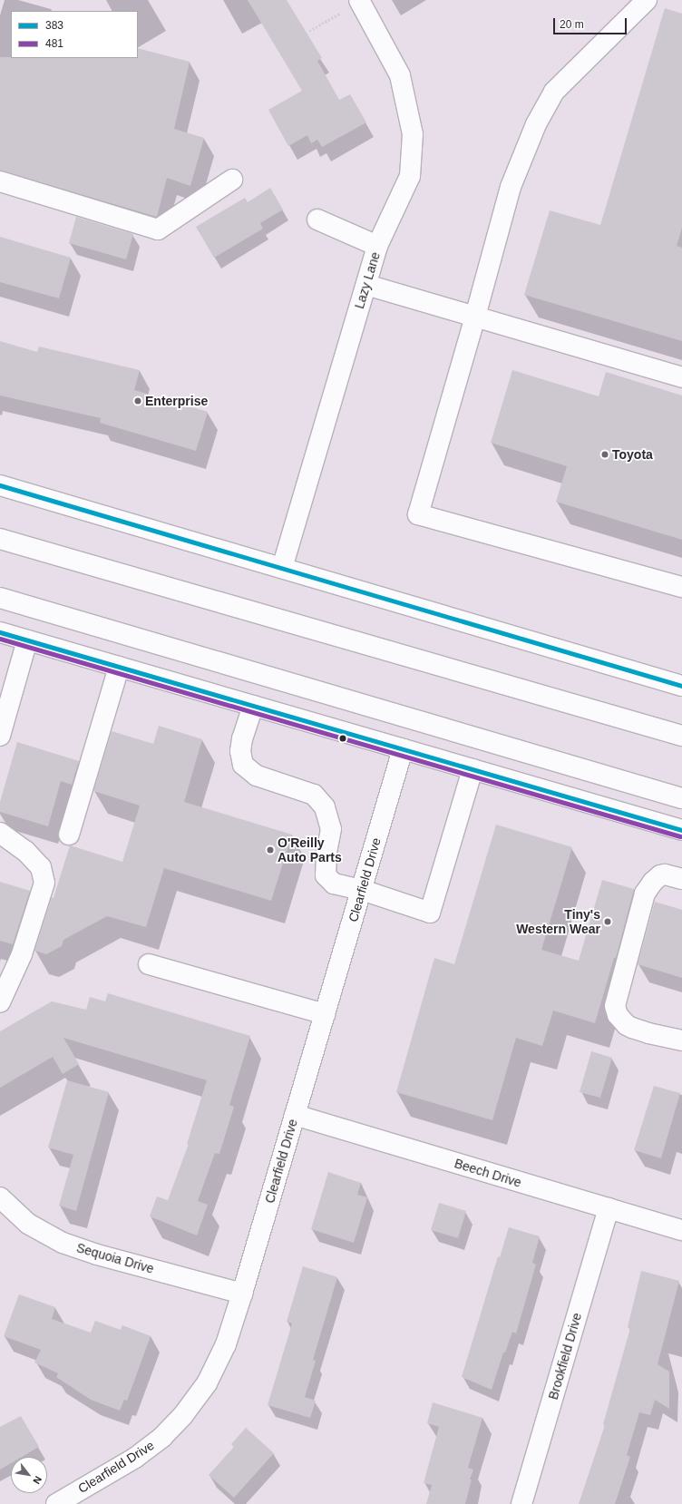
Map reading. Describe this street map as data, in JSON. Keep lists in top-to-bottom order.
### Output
{
  "streets": {
    "main road": [
      "Lazy Lane",
      "Clearfield Drive",
      "Beech Drive",
      "Sequoia Drive",
      "Brookfield Drive"
    ]
  },
  "crossings": [
    ["Clearfield Drive", "Beech Drive"],
    ["Clearfield Drive", "Sequoia Drive"],
    ["Beech Drive", "Brookfield Drive"]
  ],
  "places": [
    "Enterprise",
    "Toyota",
    "O'Reilly Auto Parts",
    "Tiny's Western Wear"
  ],
  "lines": ["transit line 383", "transit line 481"],
  "legend": ["383", "481"],
  "scale_bar": "20 m",
  "north": "bottom right"
}
